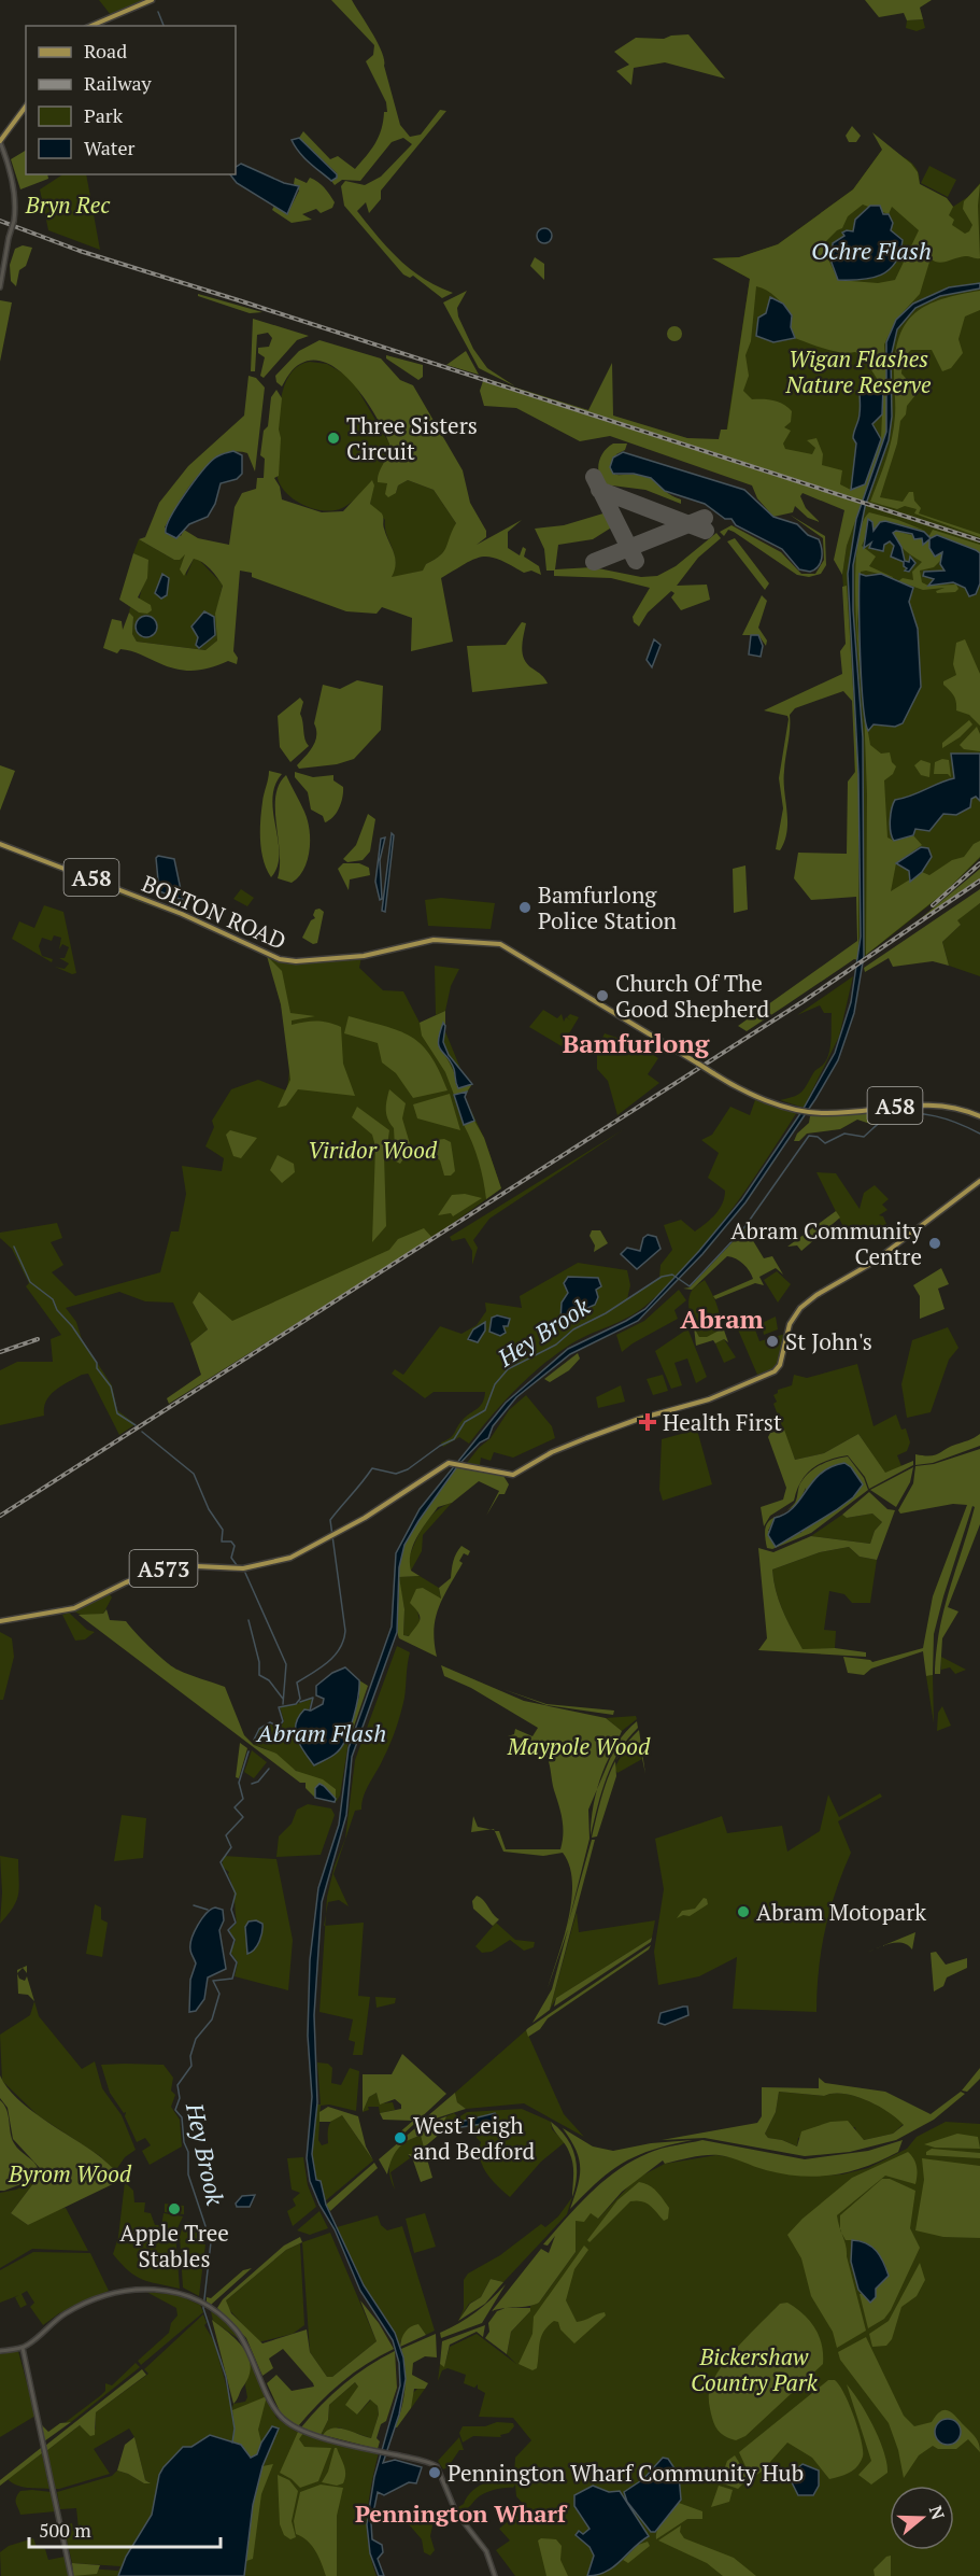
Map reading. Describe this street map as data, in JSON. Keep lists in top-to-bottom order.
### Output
{
  "streets": {
    "main road": ["A58", "BOLTON ROAD", "A573"]
  },
  "districts": ["Bamfurlong", "Abram", "Pennington Wharf"],
  "water": ["Ochre Flash", "Hey Brook", "Abram Flash"],
  "parks": [
    "Bryn Rec",
    "Wigan Flashes Nature Reserve",
    "Viridor Wood",
    "Maypole Wood",
    "Byrom Wood",
    "Bickershaw Country Park"
  ],
  "places": {
    "other": [
      "Three Sisters Circuit",
      "Bamfurlong Police Station",
      "Church Of The Good Shepherd",
      "Abram Community Centre",
      "St John's",
      "Abram Motopark",
      "West Leigh and Bedford",
      "Apple Tree Stables",
      "Pennington Wharf Community Hub"
    ],
    "health": ["Health First"]
  },
  "legend": [
    "Road",
    "Railway",
    "Park",
    "Water"
  ],
  "scale_bar": "500 m",
  "north": "right"
}
